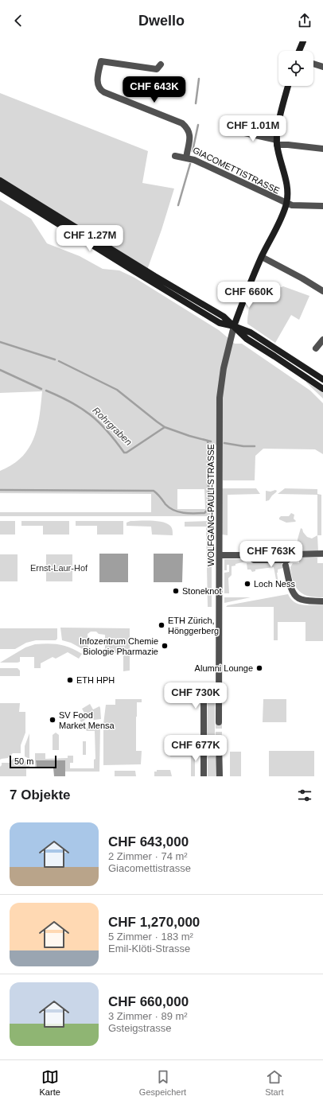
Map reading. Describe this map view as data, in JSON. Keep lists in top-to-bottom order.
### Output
{
  "streets": {
    "street": ["GIACOMETTISTRASSE", "WOLFGANG-PAULI-STRASSE"]
  },
  "water": ["Rohrgraben"],
  "parks": ["Ernst-Laur-Hof"],
  "places": [
    "Loch Ness",
    "Stoneknot",
    "ETH Zürich, Hönggerberg",
    "Infozentrum Chemie Biologie Pharmazie",
    "Alumni Lounge",
    "ETH HPH",
    "SV Food Market Mensa"
  ],
  "scale_bar": "50 m",
  "page": {
    "header": "Dwello",
    "price": [
      "CHF 643K",
      "CHF 1.01M",
      "CHF 1.27M",
      "CHF 660K",
      "CHF 763K",
      "CHF 730K",
      "CHF 677K"
    ],
    "scale": "50 m",
    "heading": "7 Objekte",
    "list": [
      {
        "name": "CHF 643,000",
        "note": "2 Zimmer · 74 m² · Giacomettistrasse"
      },
      {
        "name": "CHF 1,270,000",
        "note": "5 Zimmer · 183 m² · Emil-Klöti-Strasse"
      },
      {
        "name": "CHF 660,000",
        "note": "3 Zimmer · 89 m² · Gsteigstrasse"
      }
    ],
    "tabs": ["Karte", "Gespeichert", "Start"]
  }
}
